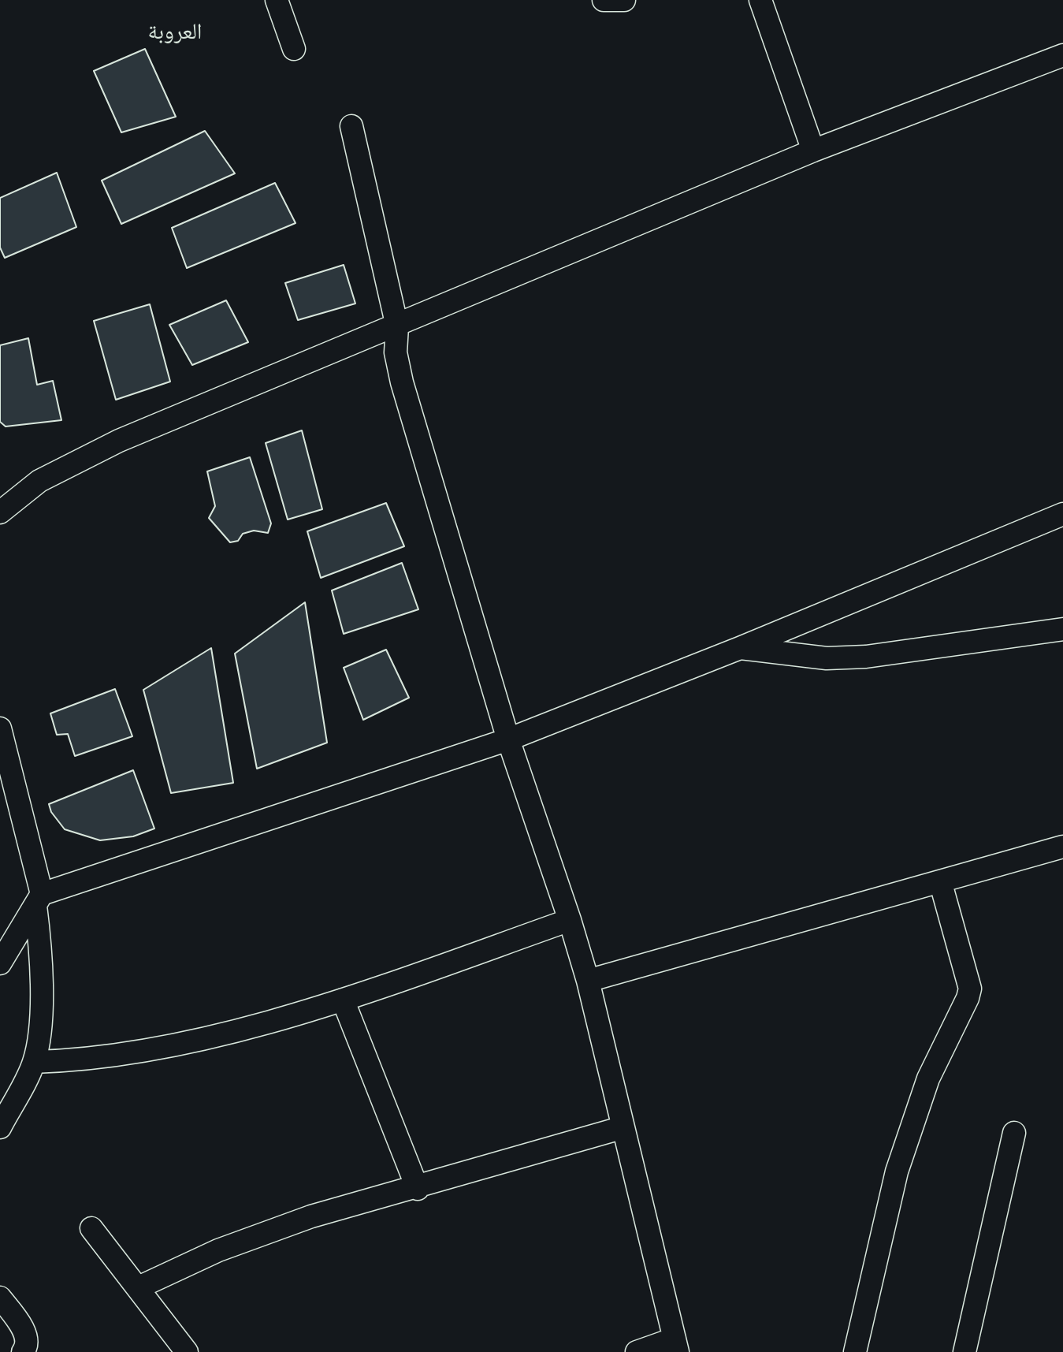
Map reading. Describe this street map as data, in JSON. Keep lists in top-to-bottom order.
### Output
{
  "districts": ["العروبة"]
}
